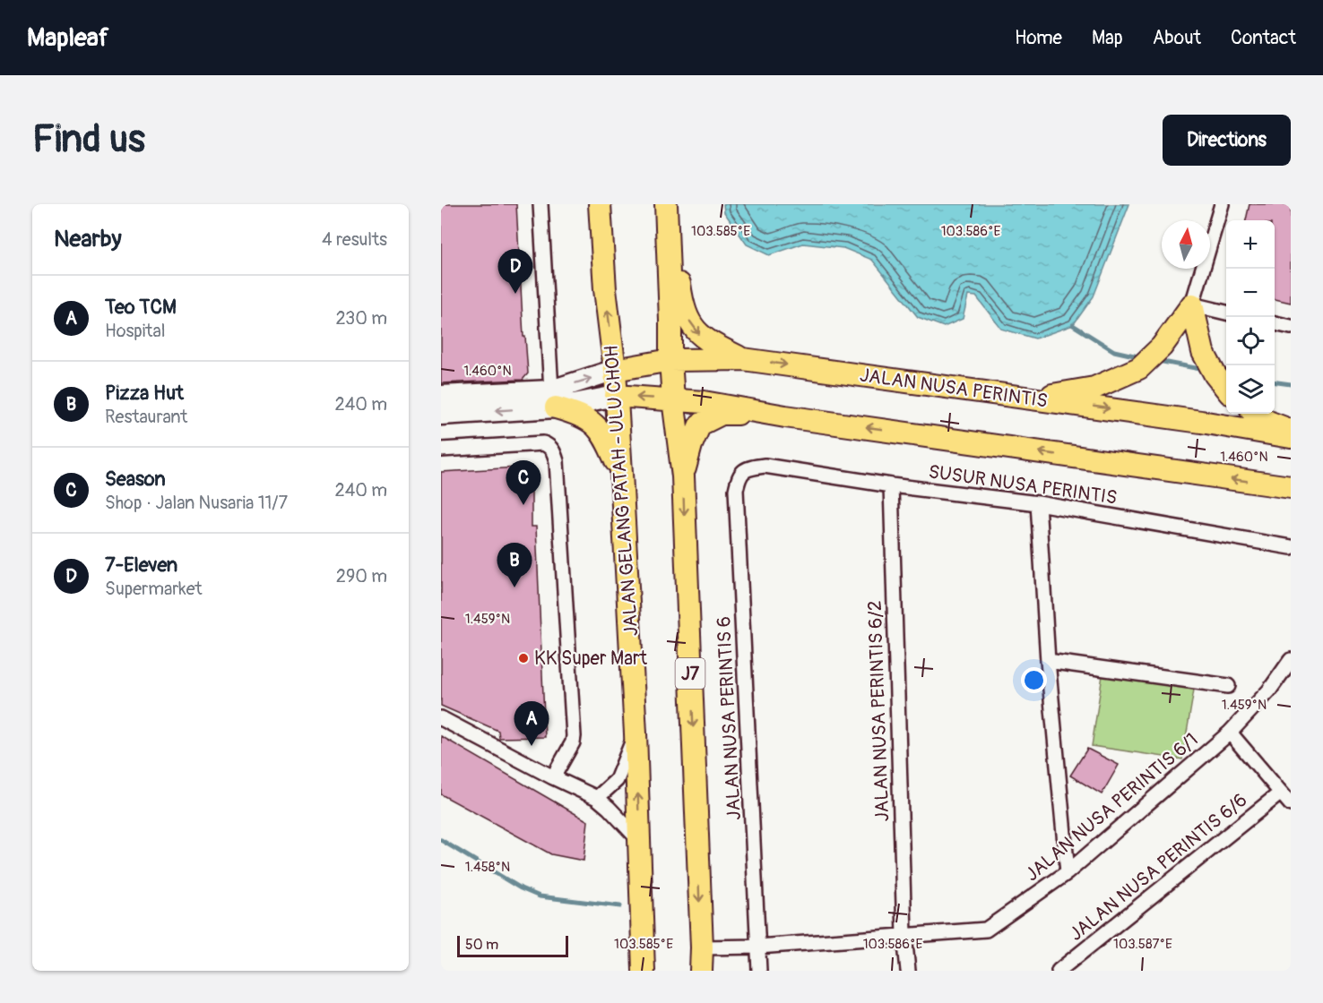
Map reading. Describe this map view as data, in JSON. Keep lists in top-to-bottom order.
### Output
{
  "streets": {
    "main road": ["JALAN NUSA PERINTIS", "JALAN GELANG PATAH - ULU CHOH", "J7"],
    "street": [
      "SUSUR NUSA PERINTIS",
      "JALAN NUSA PERINTIS 6/2",
      "JALAN NUSA PERINTIS 6",
      "JALAN NUSA PERINTIS 6/1",
      "JALAN NUSA PERINTIS 6/6"
    ]
  },
  "crossings": [
    ["JALAN NUSA PERINTIS", "JALAN GELANG PATAH - ULU CHOH"],
    ["JALAN NUSA PERINTIS", "J7"],
    ["SUSUR NUSA PERINTIS", "JALAN NUSA PERINTIS 6/2"],
    ["SUSUR NUSA PERINTIS", "JALAN NUSA PERINTIS 6"],
    ["J7", "JALAN NUSA PERINTIS 6/1"],
    ["JALAN NUSA PERINTIS 6/2", "JALAN NUSA PERINTIS 6/1"],
    ["JALAN NUSA PERINTIS 6", "JALAN NUSA PERINTIS 6/1"]
  ],
  "places": ["KK Super Mart"],
  "scale_bar": "50 m",
  "north": "top",
  "page": {
    "header": "Mapleaf",
    "nav": [
      "Home",
      "Map",
      "About",
      "Contact"
    ],
    "buttons": "Directions",
    "title": "Find us",
    "heading": ["Nearby", "4 results"],
    "map_buttons": ["+", "−"],
    "pins": [
      "D",
      "C",
      "B",
      "A"
    ],
    "list": [
      {
        "mark": "A",
        "name": "Teo TCM",
        "note": "Hospital",
        "value": "230 m"
      },
      {
        "mark": "B",
        "name": "Pizza Hut",
        "note": "Restaurant",
        "value": "240 m"
      },
      {
        "mark": "C",
        "name": "Season",
        "note": "Shop · Jalan Nusaria 11/7",
        "value": "240 m"
      },
      {
        "mark": "D",
        "name": "7-Eleven",
        "note": "Supermarket",
        "value": "290 m"
      }
    ],
    "scale": "50 m"
  },
  "coordinates": [
    "103.585°E",
    "103.586°E",
    "1.460°N",
    "1.459°N",
    "1.458°N",
    "103.587°E"
  ]
}
